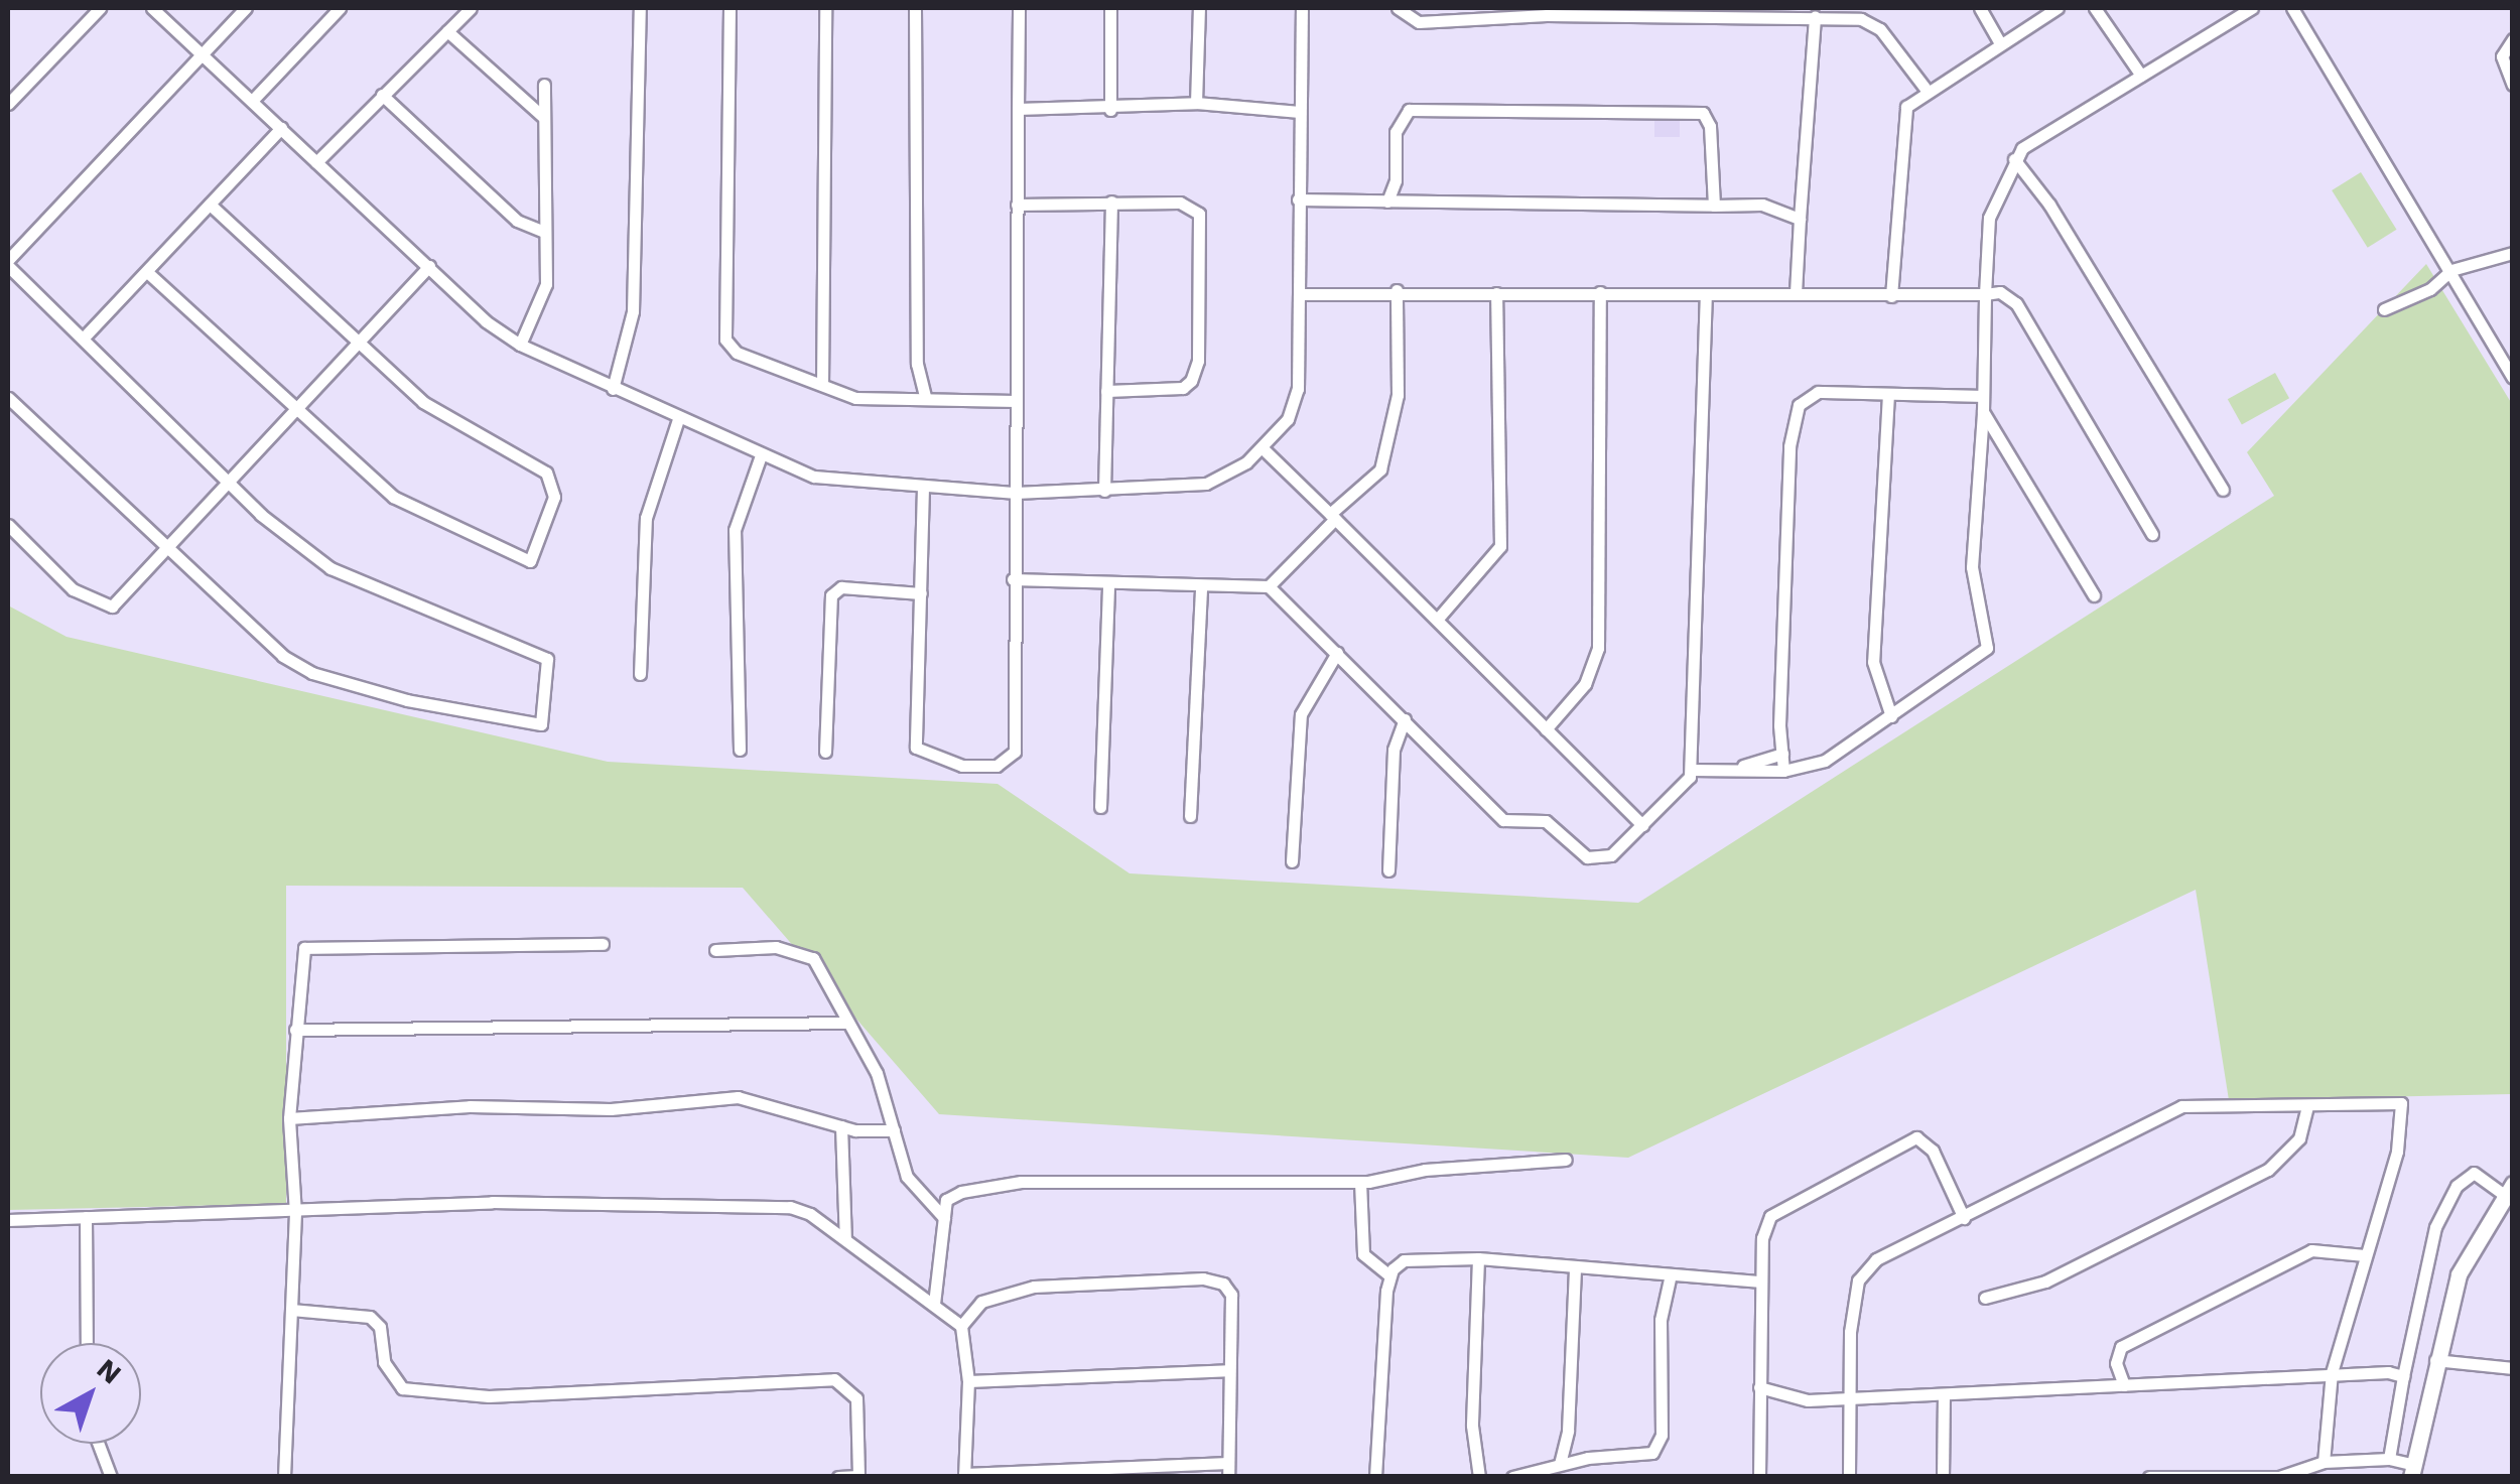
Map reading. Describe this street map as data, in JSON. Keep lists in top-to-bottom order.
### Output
{
  "north": "top right"
}
